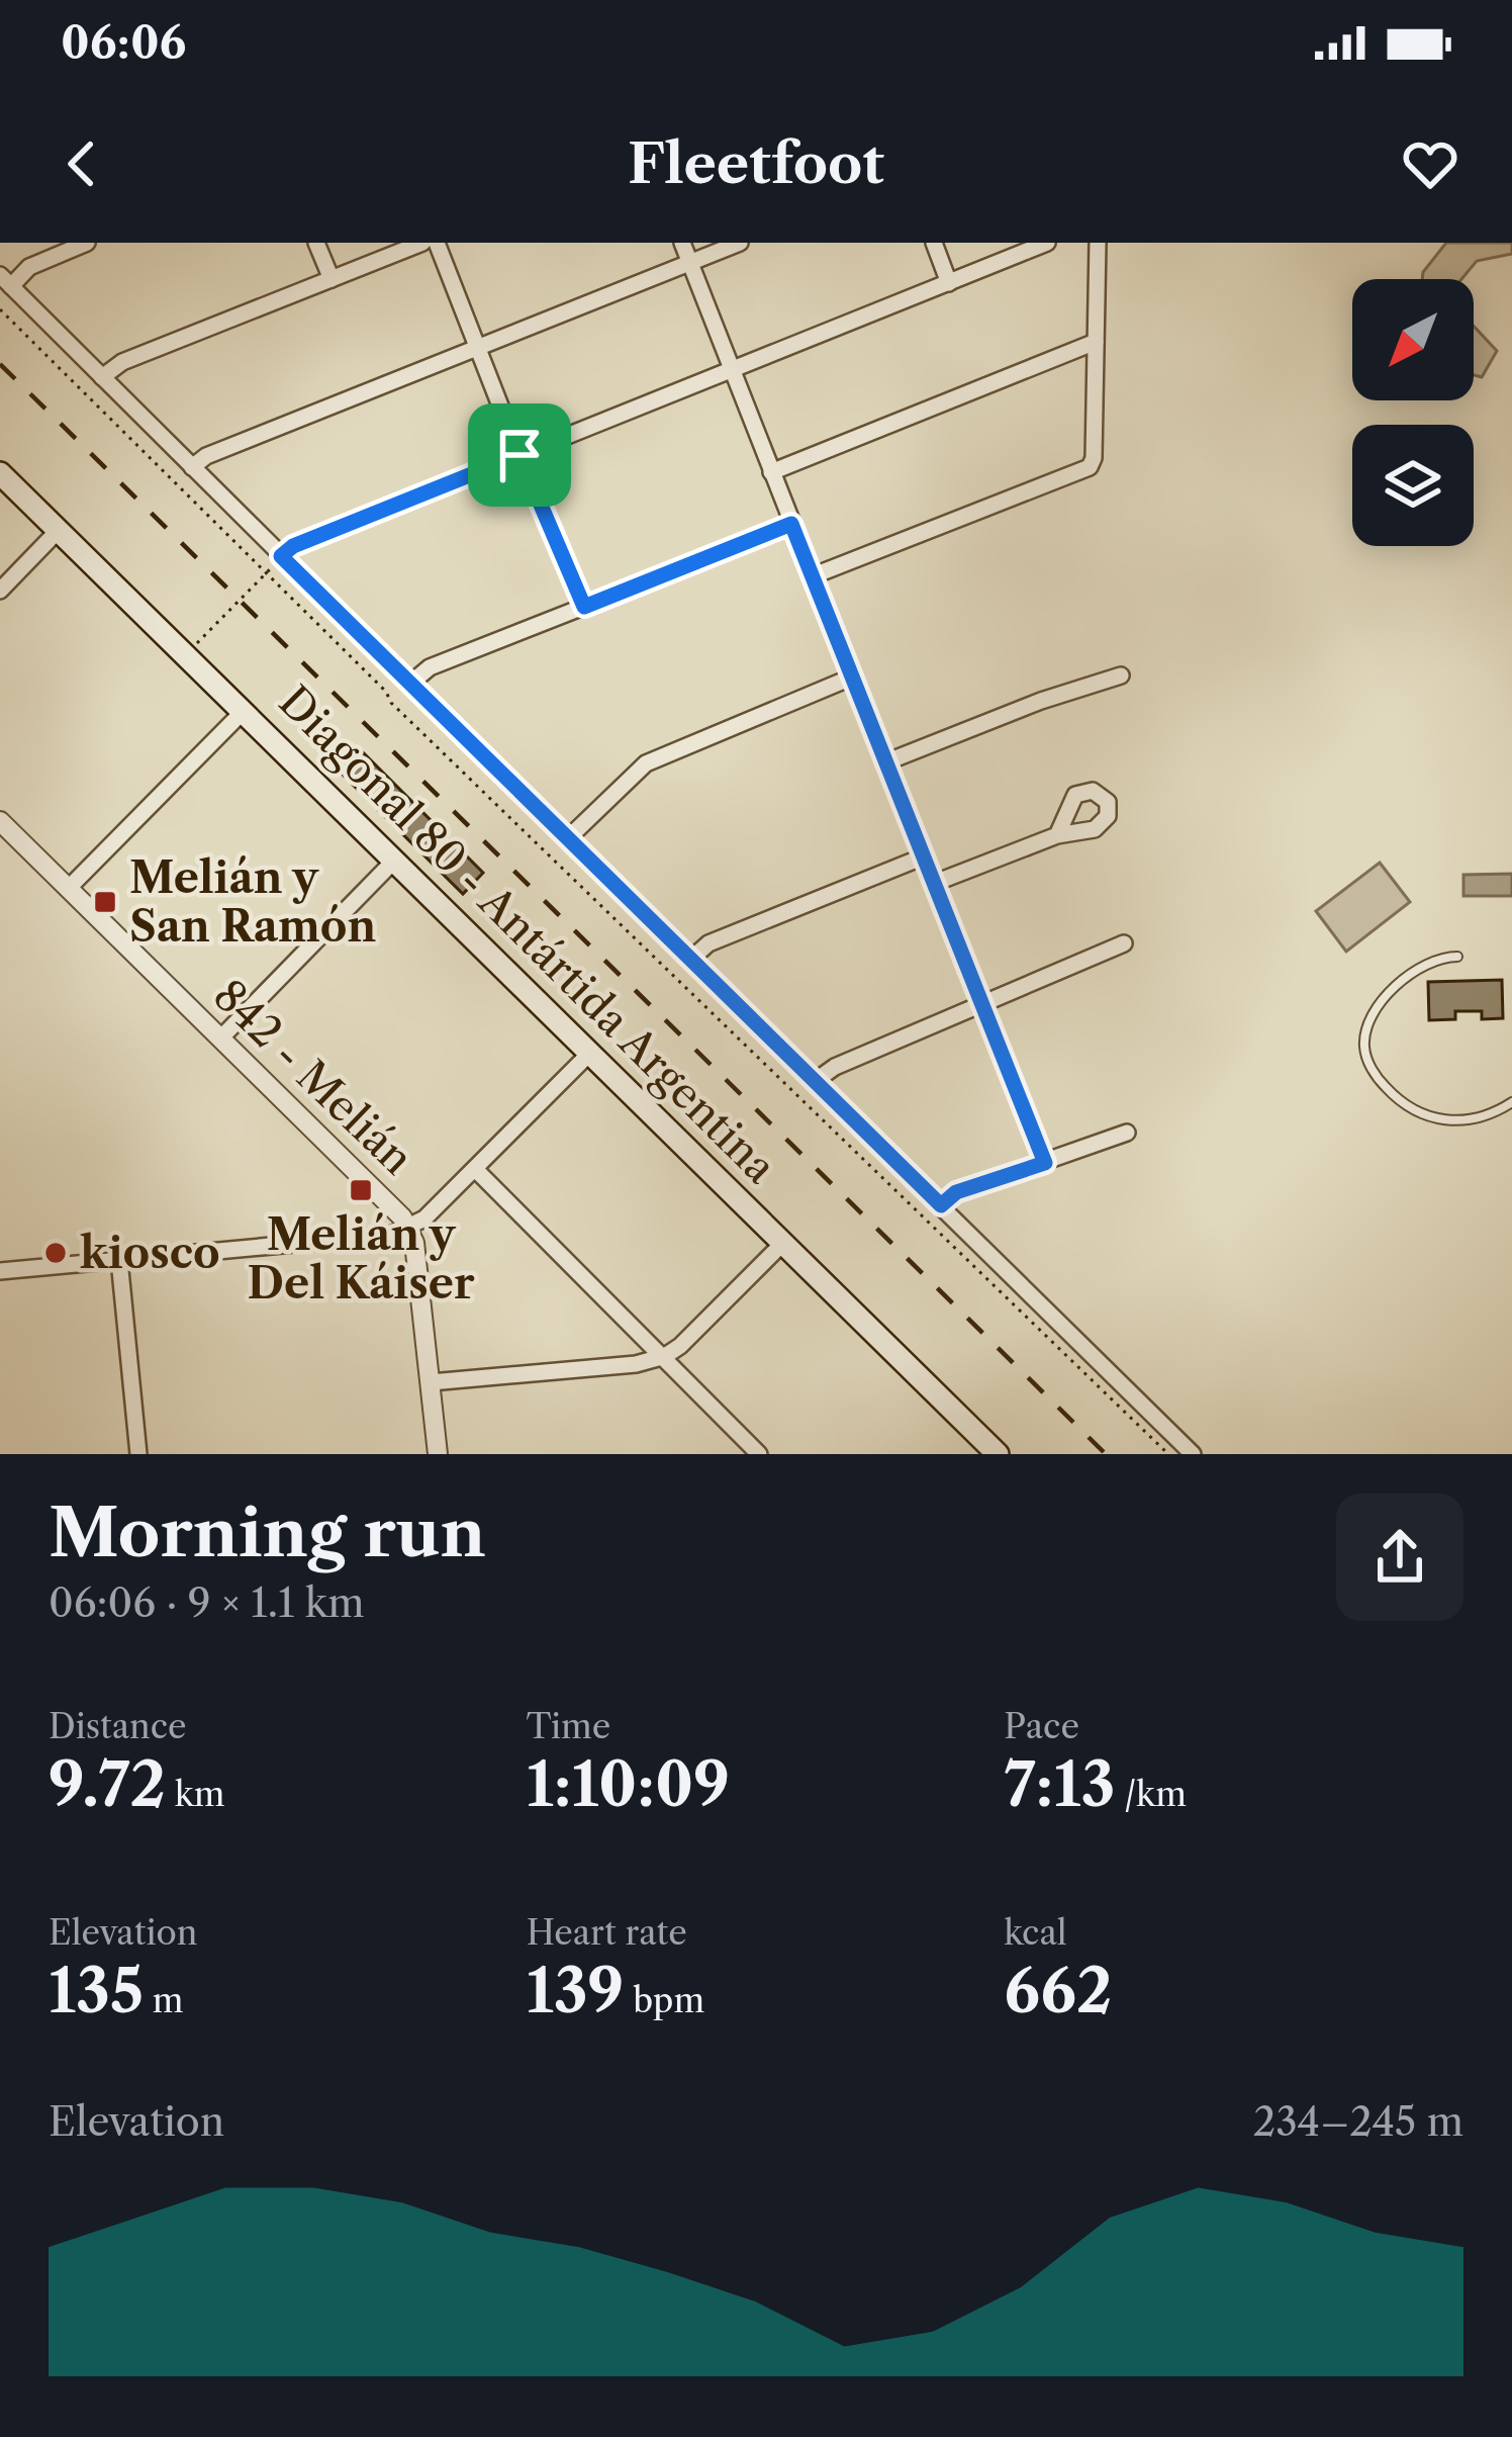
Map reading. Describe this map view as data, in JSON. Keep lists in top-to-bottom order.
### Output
{
  "streets": {
    "main road": ["Diagonal 80 - Antártida Argentina"],
    "street": ["842 - Melián"]
  },
  "places": {
    "transit": ["Melián y San Ramón", "Melián y Del Káiser"],
    "other": ["kiosco"]
  },
  "north": "bottom left",
  "page": {
    "status": "06:06",
    "header": "Fleetfoot",
    "heading": ["Morning run", "06:06 · 9 × 1.1 km"],
    "stats": [
      ["Distance", "9.72 km"],
      ["Time", "1:10:09"],
      ["Pace", "7:13 /km"],
      ["Elevation", "135 m"],
      ["Heart rate", "139 bpm"],
      ["kcal", "662"]
    ],
    "chart": ["Elevation", "234–245 m"]
  }
}
